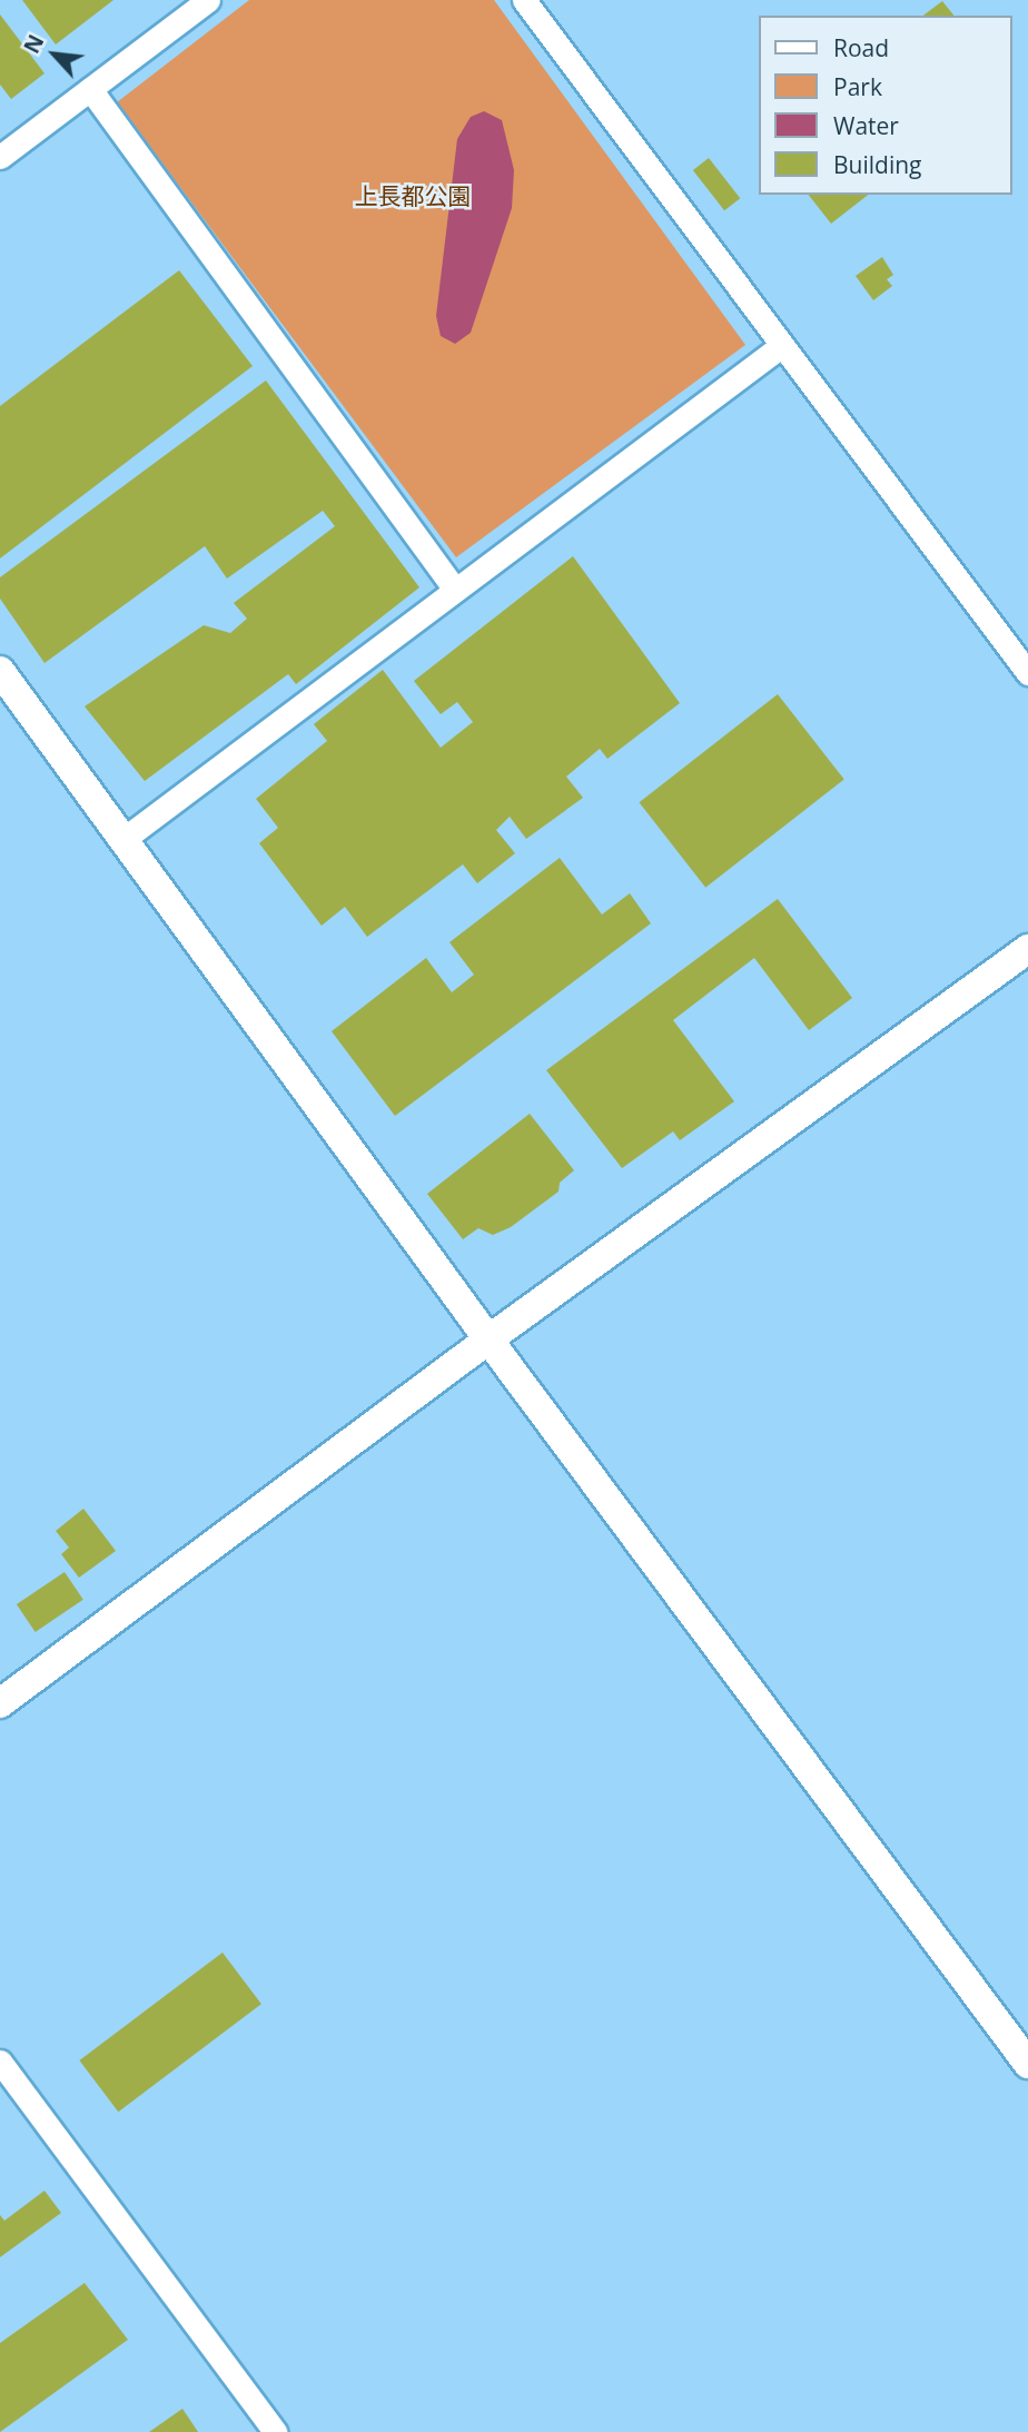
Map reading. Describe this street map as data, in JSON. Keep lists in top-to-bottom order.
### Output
{
  "parks": ["上長都公園"],
  "legend": [
    "Road",
    "Park",
    "Water",
    "Building"
  ],
  "north": "top left"
}
